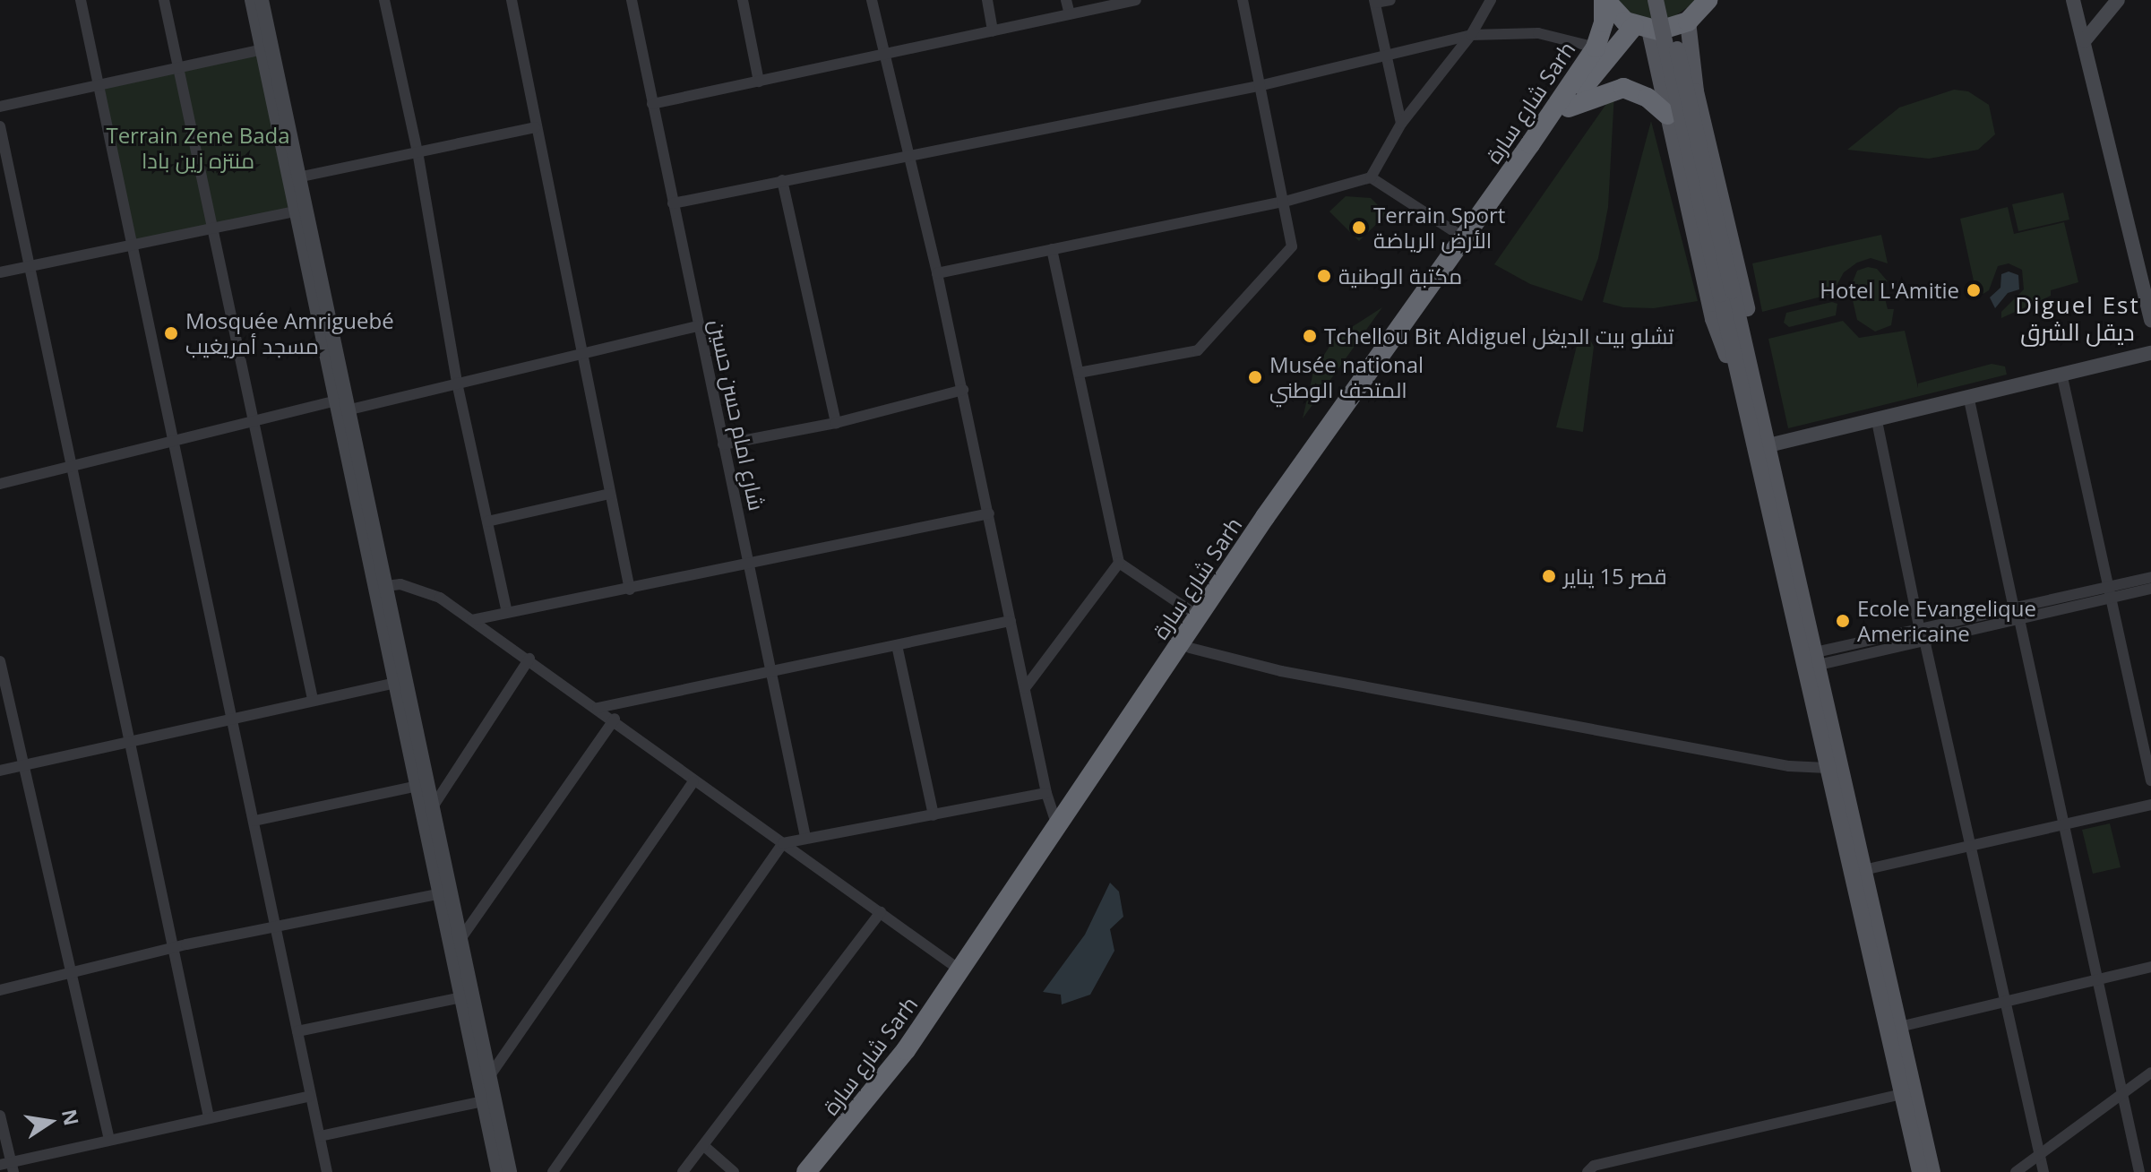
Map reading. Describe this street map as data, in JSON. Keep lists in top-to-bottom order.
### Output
{
  "streets": {
    "highway": ["شارع سارة Sarh"],
    "street": ["شارع امام حسن حسين"]
  },
  "districts": ["Diguel Est ديقل الشرق"],
  "parks": ["Terrain Zene Bada منتزه زين بادا"],
  "places": [
    "Terrain Sport الأرض الرياضة",
    "مكتبة الوطنية",
    "Hotel L'Amitie",
    "Mosquée Amriguebé مسجد أمريغيب",
    "Tchellou Bit Aldiguel تشلو بيت الديغل",
    "Musée national المتحف الوطني",
    "قصر 15 يناير",
    "Ecole Evangelique Americaine"
  ],
  "north": "right"
}
